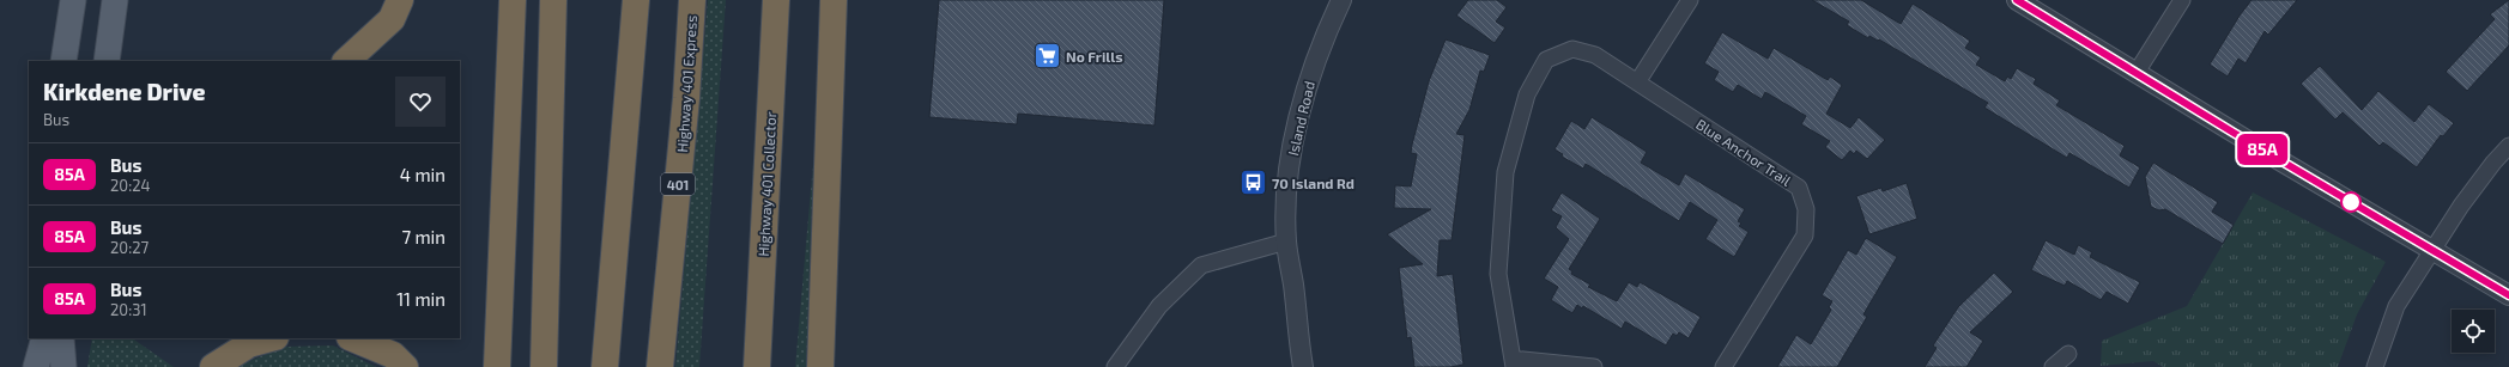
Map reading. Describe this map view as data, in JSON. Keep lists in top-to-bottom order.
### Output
{
  "streets": {
    "highway": ["Highway 401 Express", "401", "Highway 401 Collector"],
    "street": ["Island Road", "Blue Anchor Trail"]
  },
  "places": {
    "supermarket": ["No Frills"],
    "bus stop": ["70 Island Rd"]
  },
  "lines": ["bus line 85A"],
  "page": {
    "on_map": "85A",
    "heading": ["Kirkdene Drive", "Bus"],
    "list": [
      {
        "mark": "85A",
        "name": "Bus",
        "note": "20:24",
        "value": "4 min"
      },
      {
        "mark": "85A",
        "name": "Bus",
        "note": "20:27",
        "value": "7 min"
      },
      {
        "mark": "85A",
        "name": "Bus",
        "note": "20:31",
        "value": "11 min"
      }
    ]
  }
}
